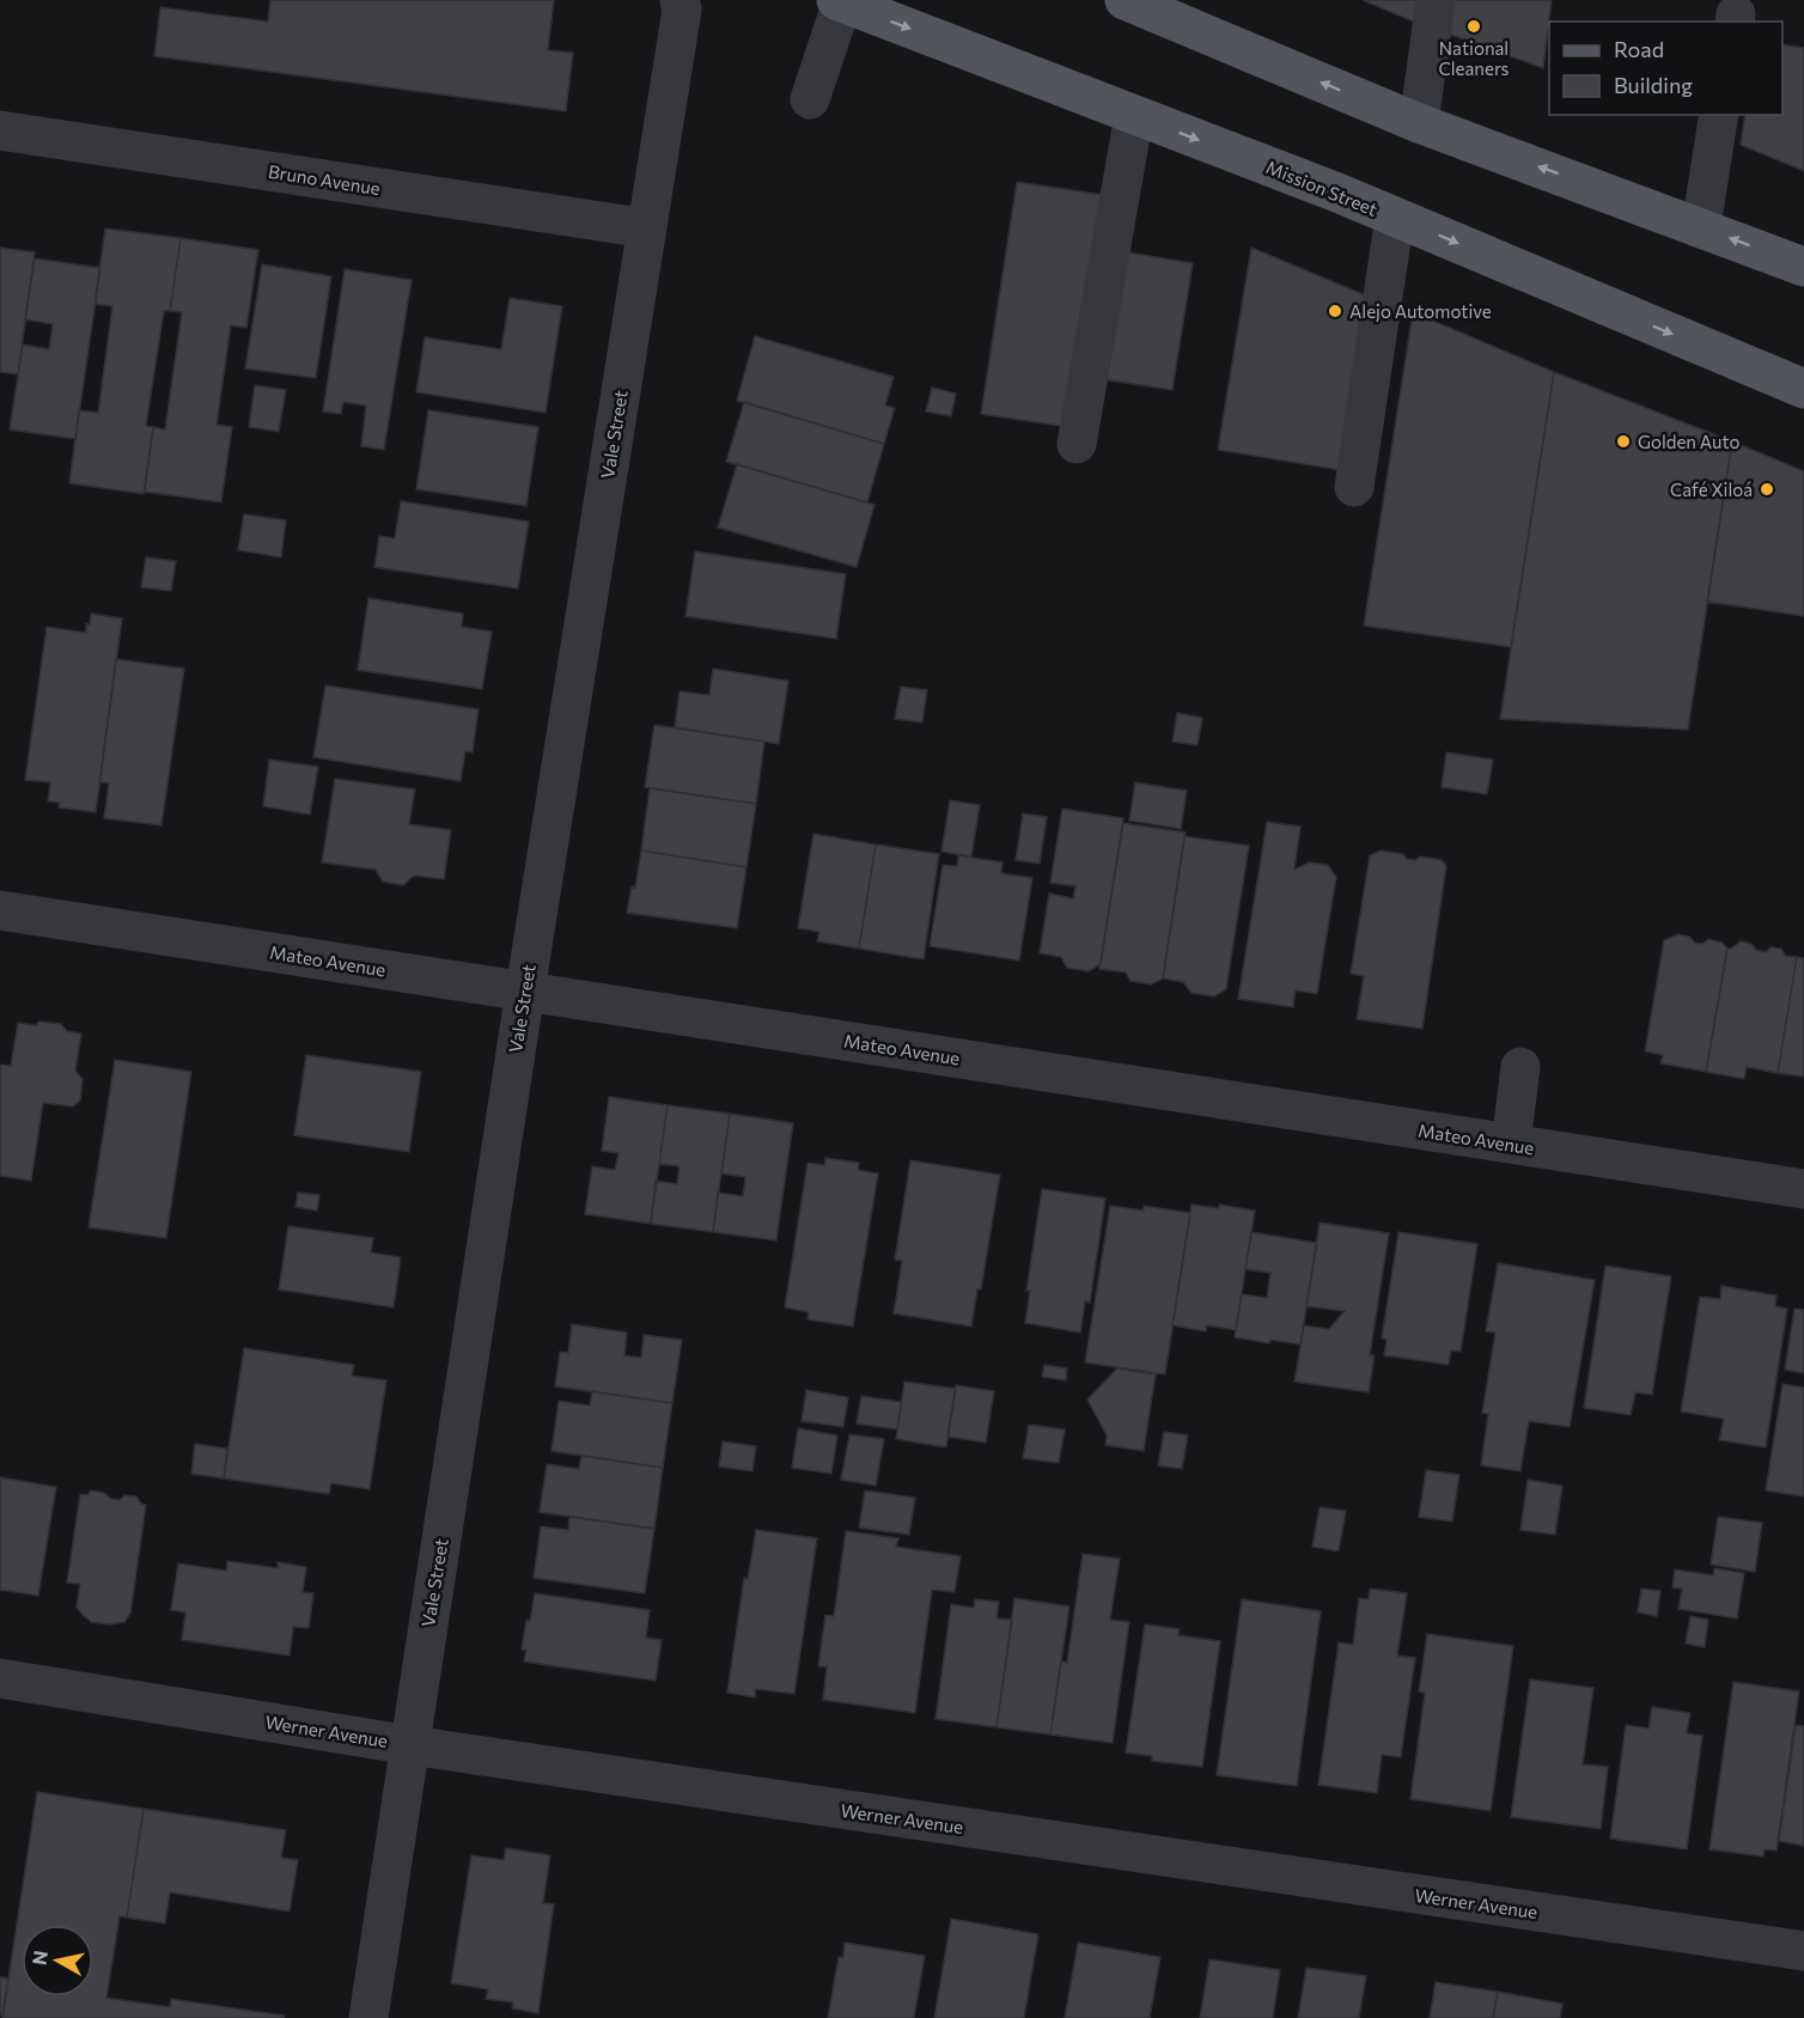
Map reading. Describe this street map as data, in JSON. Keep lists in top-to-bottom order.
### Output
{
  "streets": {
    "main road": ["Mission Street"],
    "street": [
      "Bruno Avenue",
      "Vale Street",
      "Mateo Avenue",
      "Werner Avenue"
    ]
  },
  "crossings": [
    ["Bruno Avenue", "Vale Street"],
    ["Vale Street", "Mateo Avenue"],
    ["Vale Street", "Werner Avenue"]
  ],
  "places": [
    "National Cleaners",
    "Alejo Automotive",
    "Golden Auto",
    "Café Xiloá"
  ],
  "legend": ["Road", "Building"],
  "north": "left"
}
